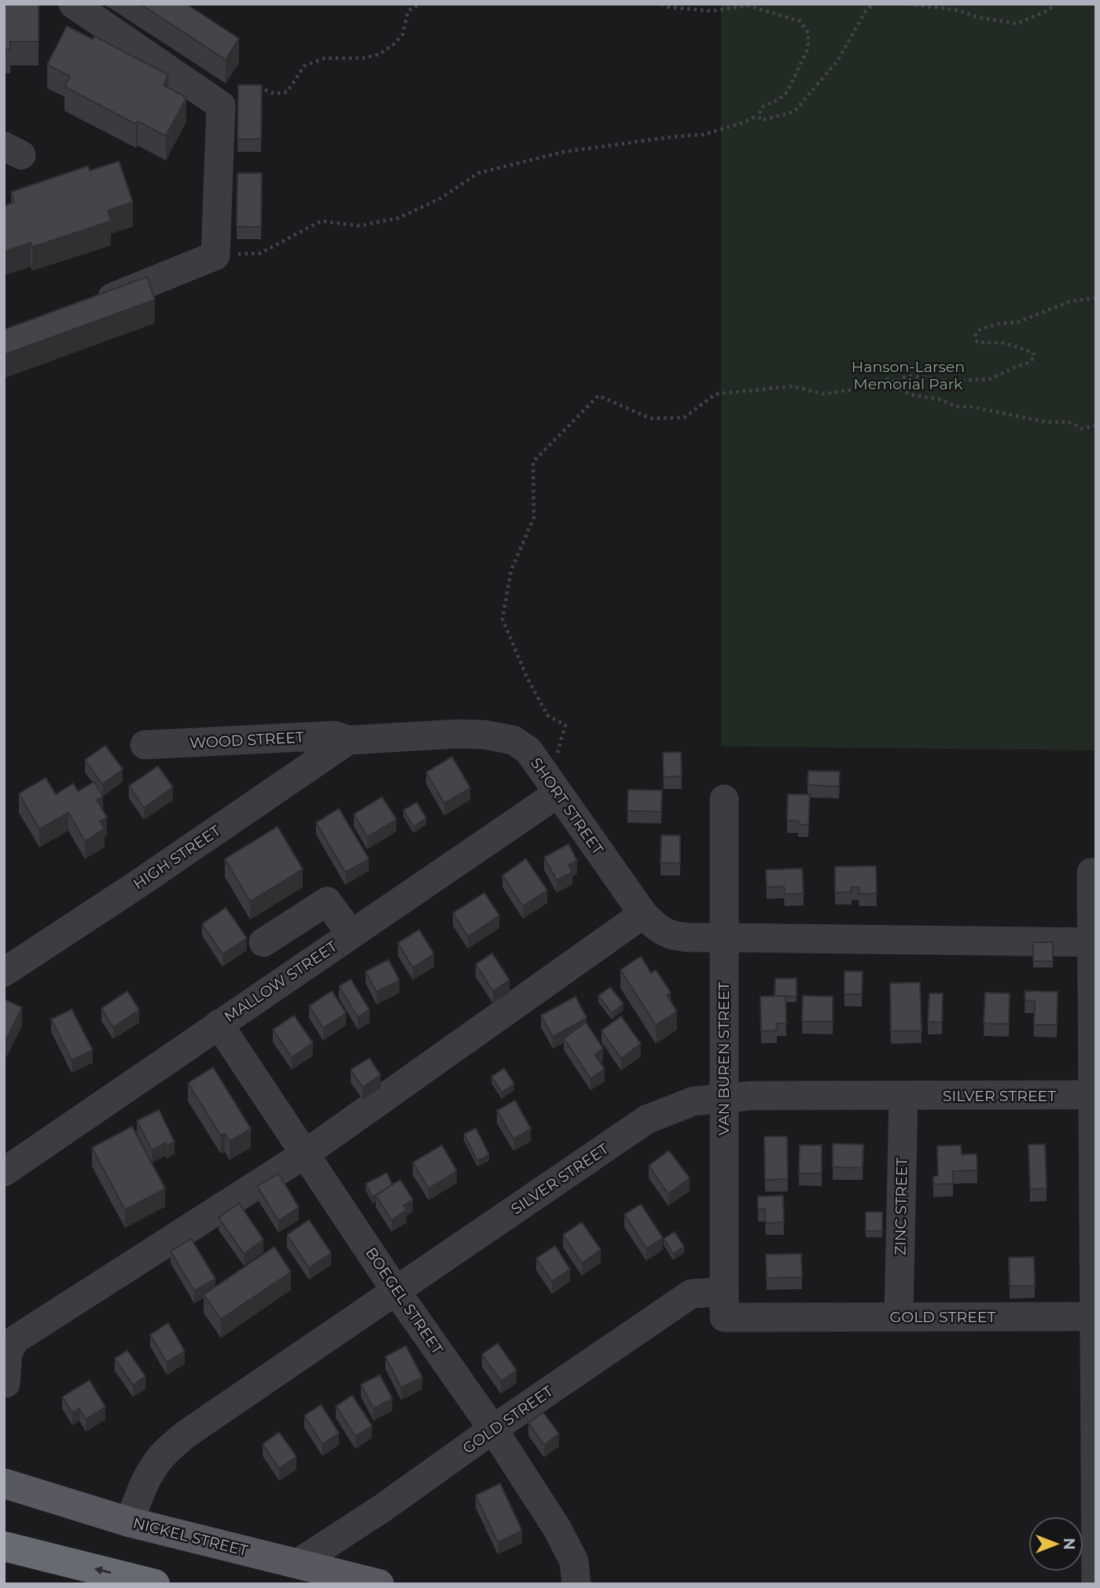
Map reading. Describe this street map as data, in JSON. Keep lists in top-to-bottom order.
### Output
{
  "streets": {
    "main road": ["NICKEL STREET"],
    "street": [
      "WOOD STREET",
      "SHORT STREET",
      "HIGH STREET",
      "MALLOW STREET",
      "VAN BUREN STREET",
      "SILVER STREET",
      "ZINC STREET",
      "BOEGEL STREET",
      "GOLD STREET"
    ]
  },
  "crossings": [
    ["WOOD STREET", "SHORT STREET"],
    ["WOOD STREET", "HIGH STREET"],
    ["SHORT STREET", "HIGH STREET"],
    ["SHORT STREET", "MALLOW STREET"],
    ["SHORT STREET", "VAN BUREN STREET"],
    ["MALLOW STREET", "BOEGEL STREET"],
    ["VAN BUREN STREET", "SILVER STREET"],
    ["VAN BUREN STREET", "GOLD STREET"],
    ["SILVER STREET", "ZINC STREET"],
    ["SILVER STREET", "BOEGEL STREET"],
    ["SILVER STREET", "NICKEL STREET"],
    ["ZINC STREET", "GOLD STREET"],
    ["BOEGEL STREET", "GOLD STREET"],
    ["GOLD STREET", "NICKEL STREET"]
  ],
  "parks": ["Hanson-Larsen Memorial Park"],
  "north": "right"
}
